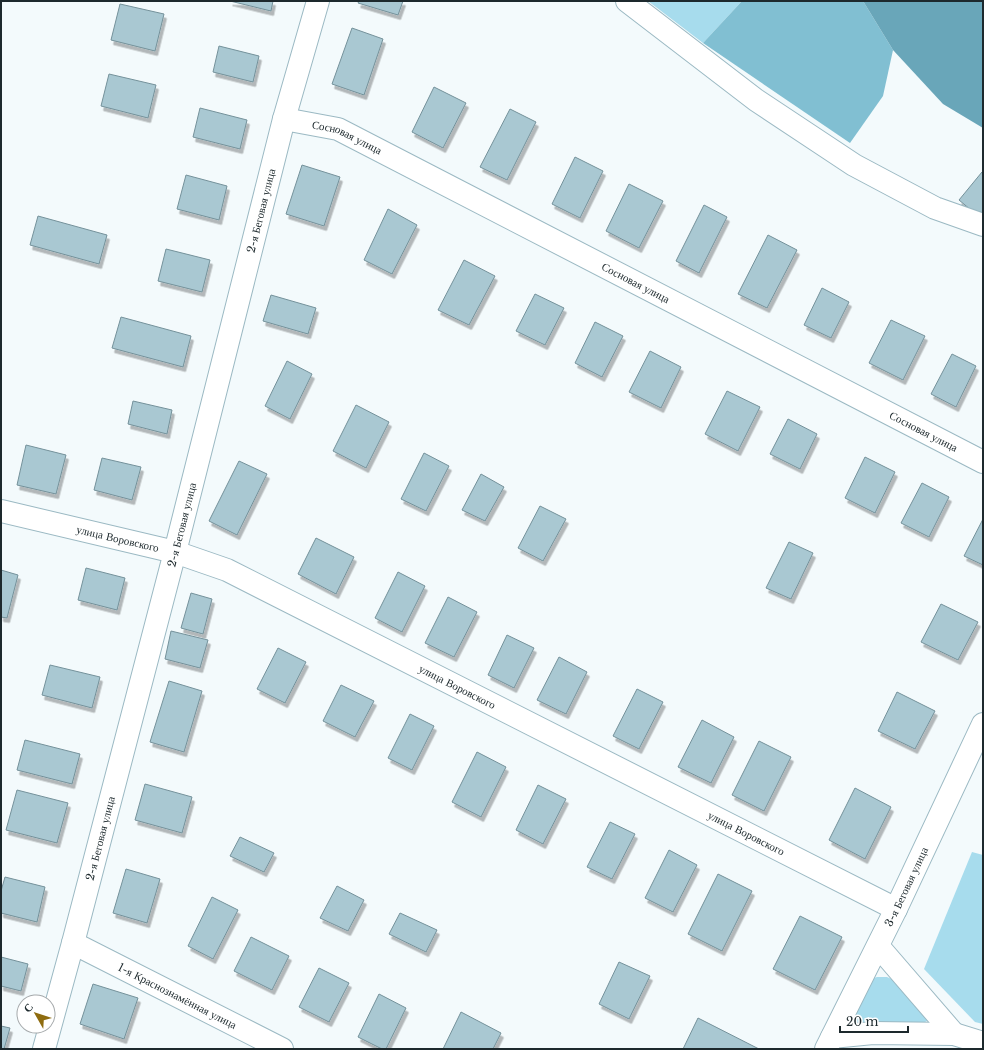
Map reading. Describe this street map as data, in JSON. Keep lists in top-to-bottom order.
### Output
{
  "streets": {
    "street": [
      "Сосновая улица",
      "2-я Беговая улица",
      "улица Воровского",
      "3-я Беговая улица",
      "1-я Краснознамённая улица"
    ]
  },
  "crossings": [
    ["Сосновая улица", "2-я Беговая улица"],
    ["2-я Беговая улица", "улица Воровского"],
    ["2-я Беговая улица", "1-я Краснознамённая улица"],
    ["улица Воровского", "3-я Беговая улица"]
  ],
  "scale_bar": "20 m",
  "north": "top left"
}
